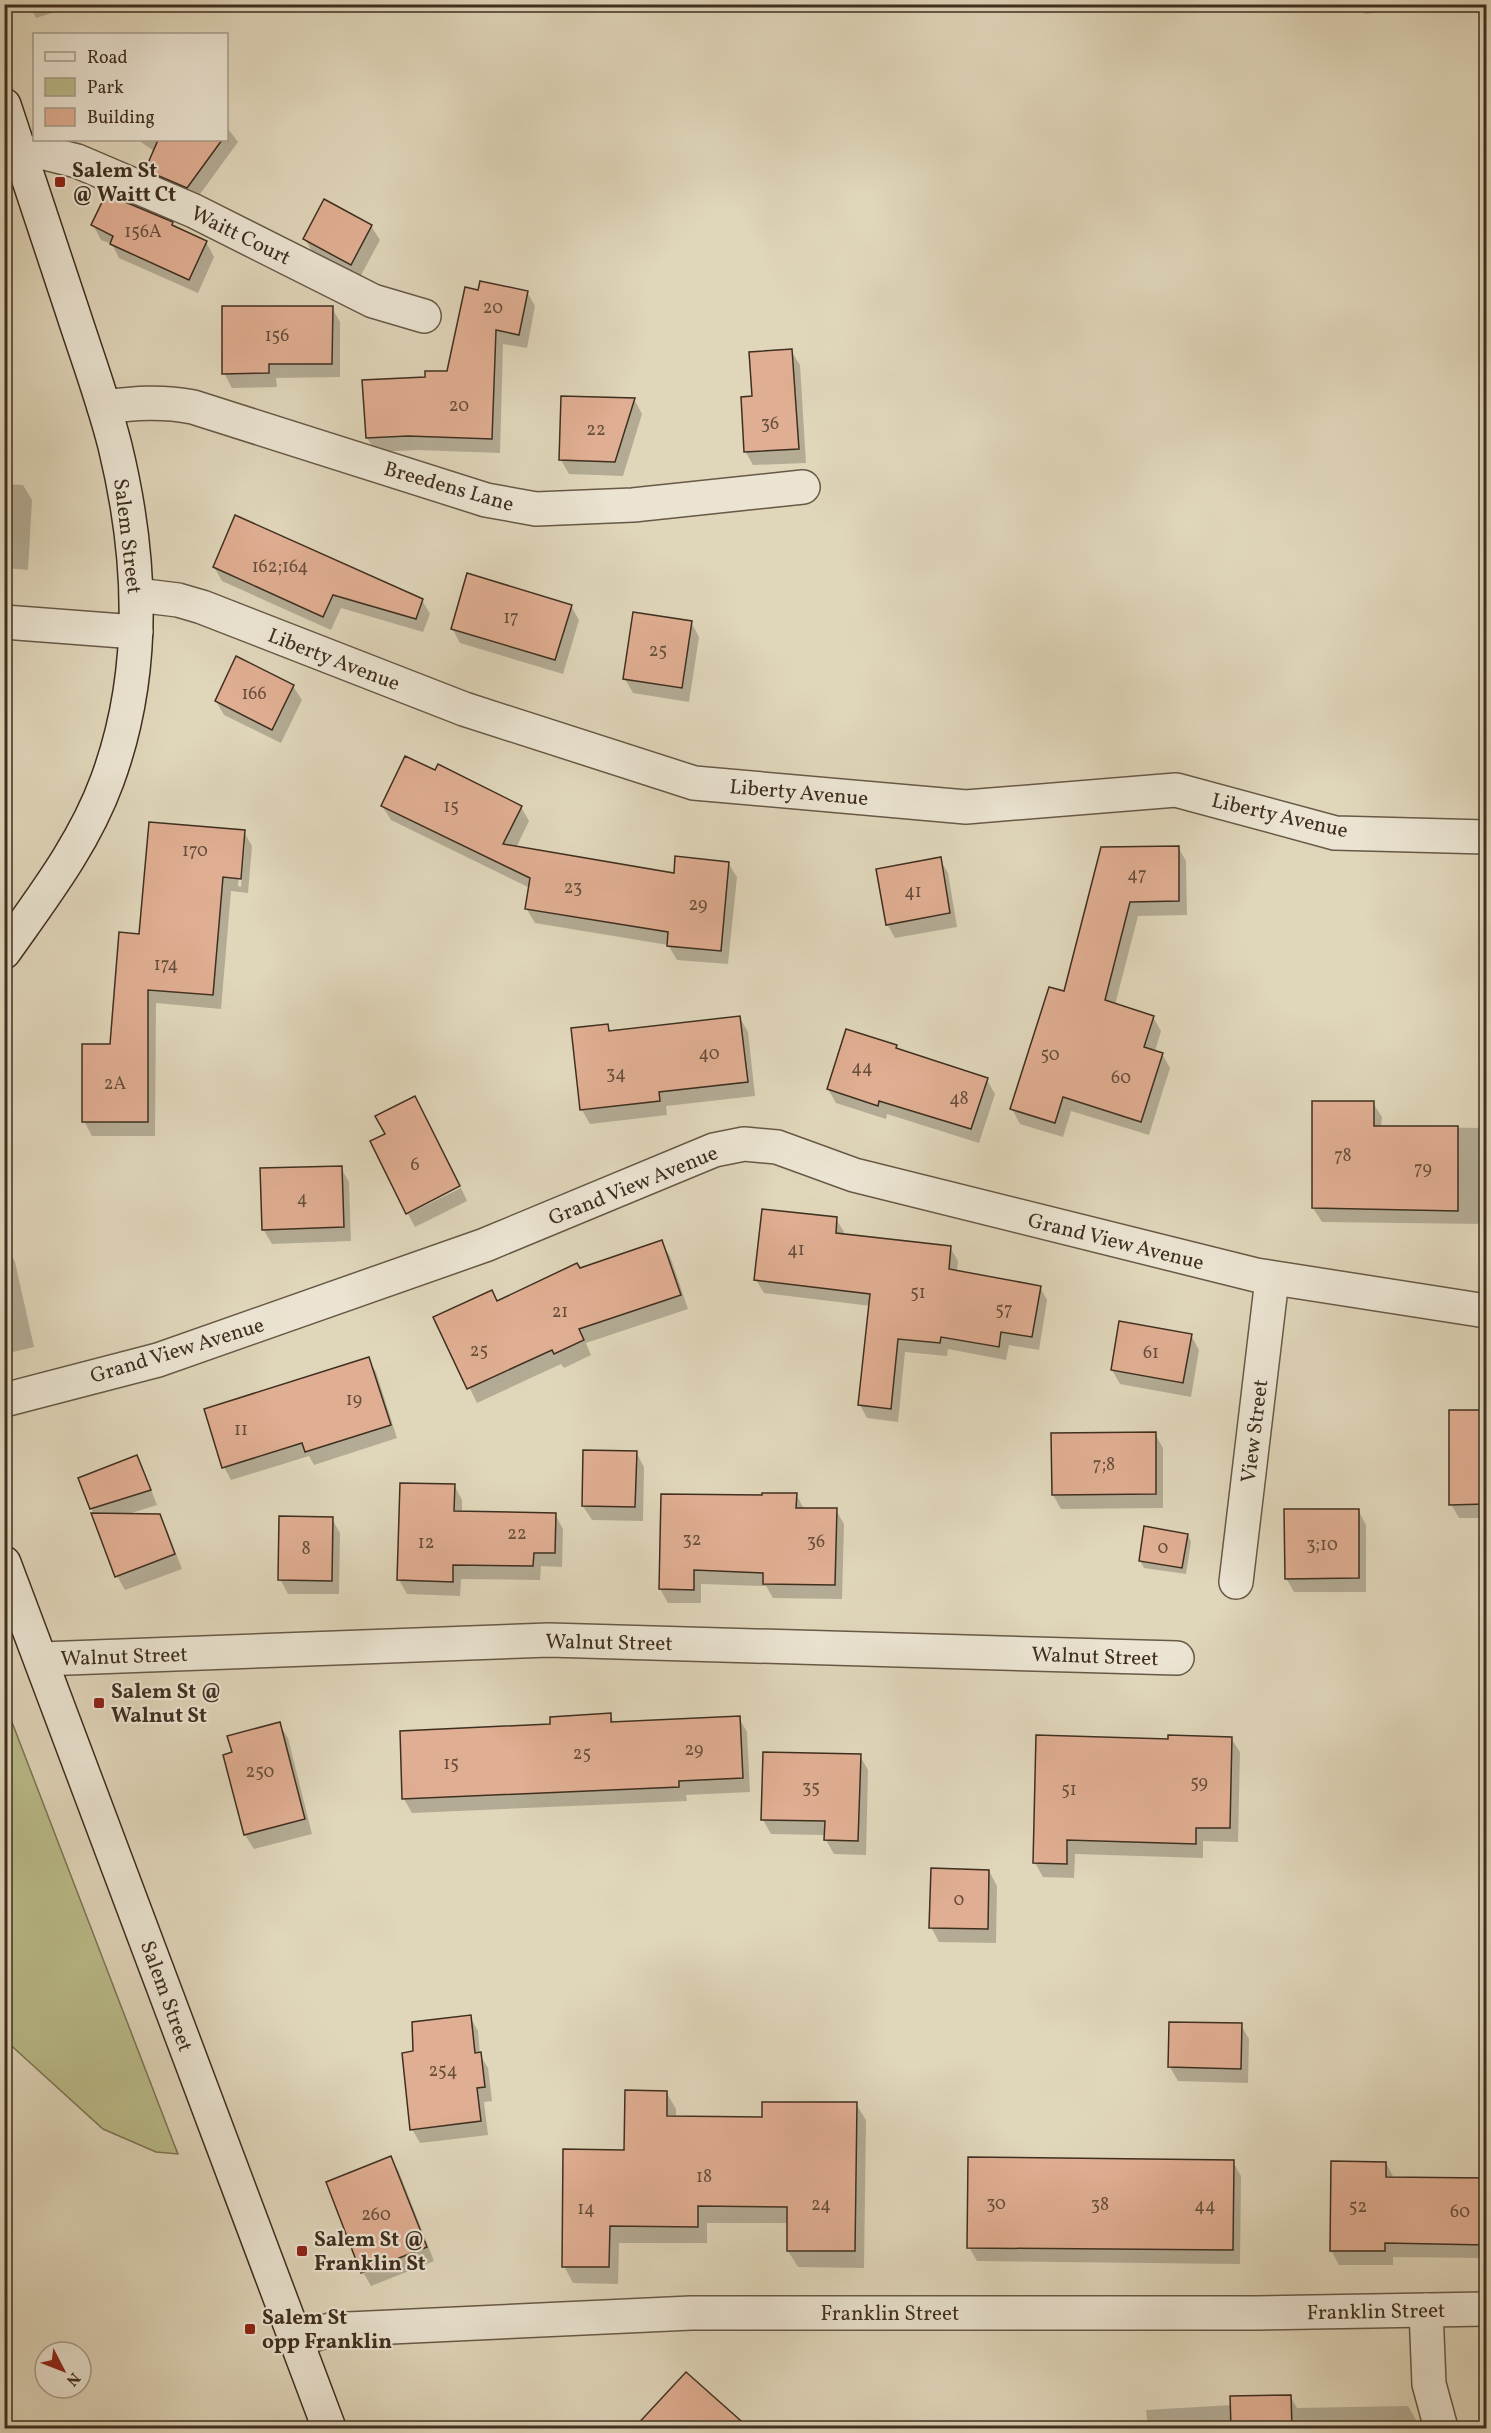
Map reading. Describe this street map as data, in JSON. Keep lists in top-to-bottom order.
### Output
{
  "streets": {
    "street": [
      "Waitt Court",
      "Breedens Lane",
      "Salem Street",
      "Liberty Avenue",
      "Grand View Avenue",
      "View Street",
      "Walnut Street",
      "Franklin Street"
    ]
  },
  "crossings": [
    ["Waitt Court", "Salem Street"],
    ["Breedens Lane", "Salem Street"],
    ["Salem Street", "Liberty Avenue"],
    ["Salem Street", "Walnut Street"],
    ["Salem Street", "Franklin Street"],
    ["Grand View Avenue", "View Street"]
  ],
  "places": {
    "transit": [
      "Salem St @ Waitt Ct",
      "Salem St @ Walnut St",
      "Salem St @ Franklin St",
      "Salem St opp Franklin"
    ]
  },
  "house_numbers": [
    "156A",
    "20",
    "156",
    "20",
    "36",
    "22",
    "162;164",
    "17",
    "25",
    "166",
    "15",
    "170",
    "47",
    "23",
    "41",
    "29",
    "174",
    "40",
    "50",
    "44",
    "34",
    "60",
    "2A",
    "48",
    "78",
    "6",
    "79",
    "4",
    "41",
    "51",
    "57",
    "21",
    "25",
    "61",
    "19",
    "11",
    "7;8",
    "22",
    "32",
    "36",
    "12",
    "3;10",
    "0",
    "8",
    "29",
    "25",
    "15",
    "250",
    "59",
    "35",
    "51",
    "0",
    "254",
    "18",
    "30",
    "24",
    "38",
    "44",
    "52",
    "14",
    "60",
    "260"
  ],
  "legend": ["Road", "Park", "Building"],
  "north": "bottom right"
}
